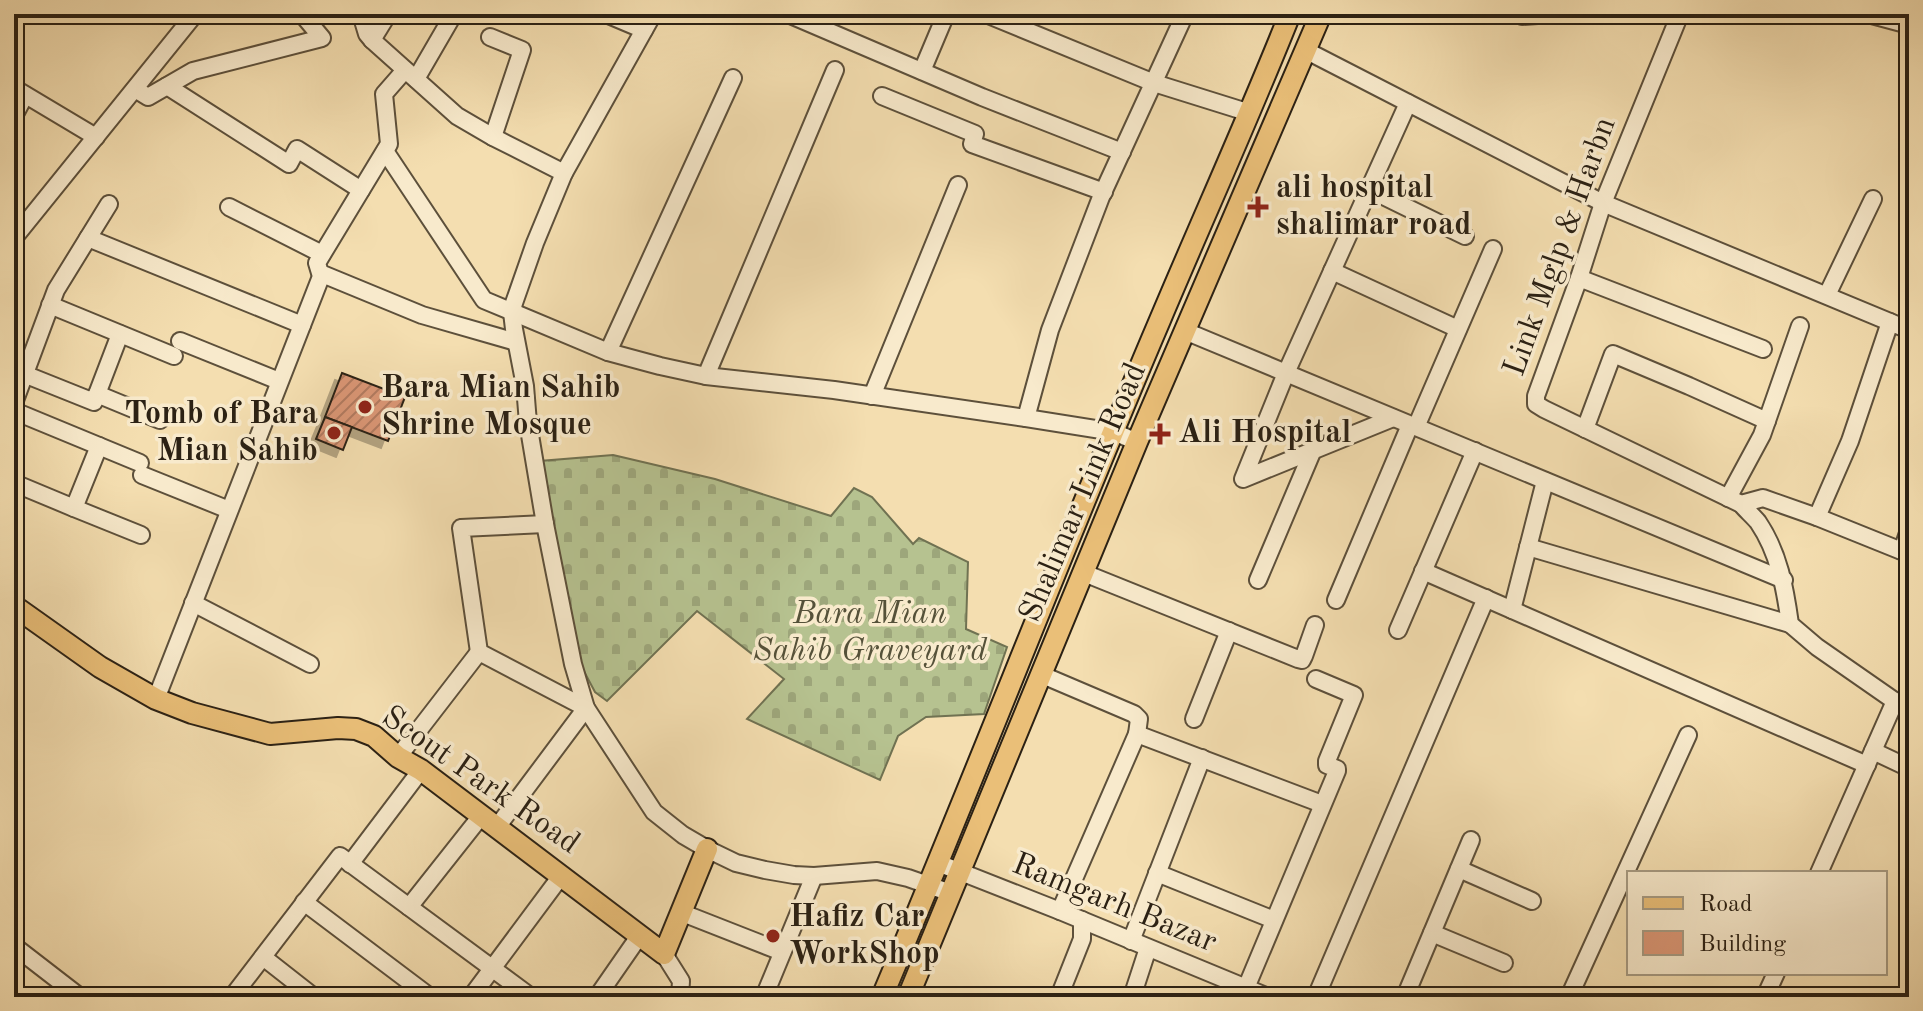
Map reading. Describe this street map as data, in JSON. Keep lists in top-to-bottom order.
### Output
{
  "streets": {
    "main road": ["Shalimar Link Road", "Scout Park Road"],
    "street": ["Link Mglp & Harbn", "Ramgarh Bazar"]
  },
  "crossings": [
    ["Shalimar Link Road", "Ramgarh Bazar"]
  ],
  "parks": ["Bara Mian Sahib Graveyard"],
  "places": {
    "health": ["ali hospital shalimar road", "Ali Hospital"],
    "other": ["Bara Mian Sahib Shrine Mosque", "Tomb of Bara Mian Sahib", "Hafiz Car WorkShop"]
  },
  "legend": ["Road", "Building"]
}
